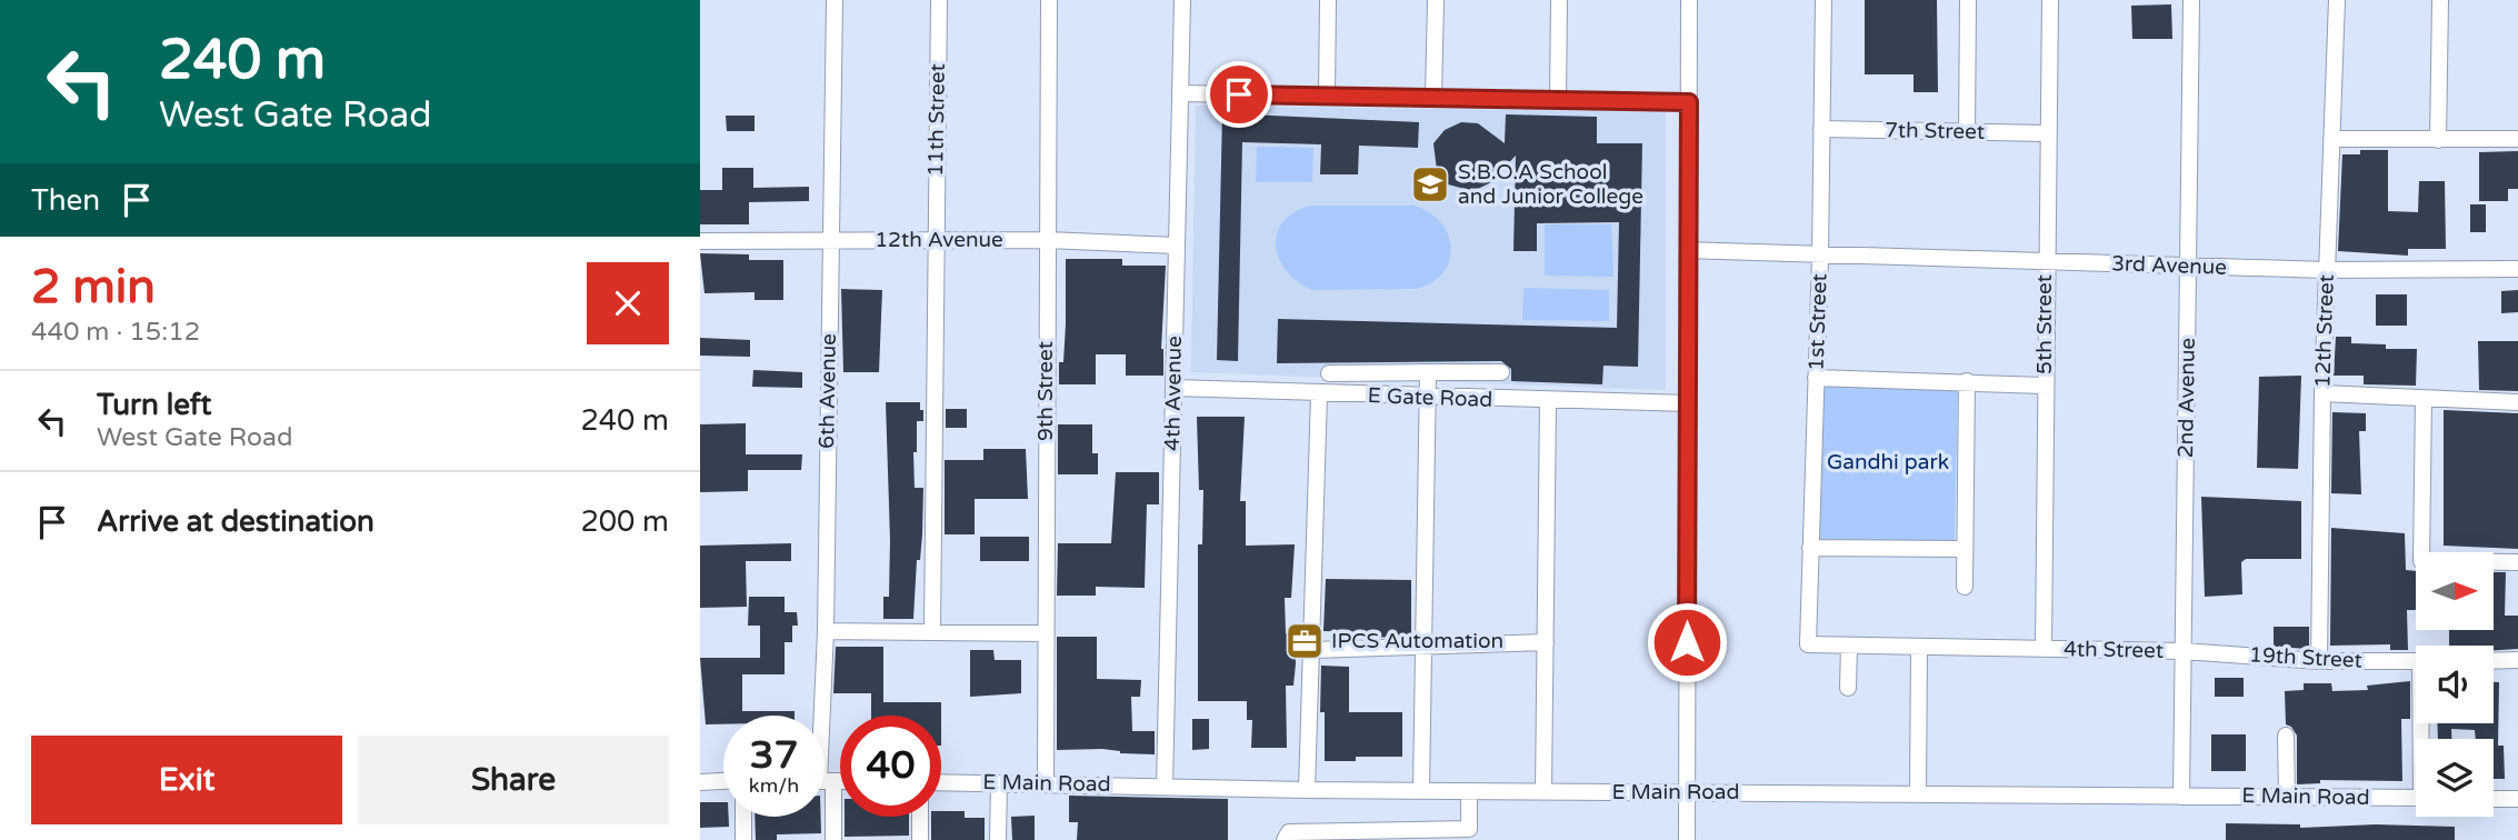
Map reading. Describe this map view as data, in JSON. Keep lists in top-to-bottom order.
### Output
{
  "streets": {
    "street": [
      "11th Street",
      "7th Street",
      "12th Avenue",
      "3rd Avenue",
      "1st Street",
      "5th Street",
      "12th Street",
      "6th Avenue",
      "9th Street",
      "4th Avenue",
      "E Gate Road",
      "2nd Avenue",
      "4th Street",
      "19th Street",
      "E Main Road"
    ]
  },
  "crossings": [
    ["11th Street", "12th Avenue"],
    ["7th Street", "1st Street"],
    ["7th Street", "5th Street"],
    ["12th Avenue", "6th Avenue"],
    ["12th Avenue", "9th Street"],
    ["12th Avenue", "4th Avenue"],
    ["3rd Avenue", "1st Street"],
    ["3rd Avenue", "5th Street"],
    ["3rd Avenue", "12th Street"],
    ["3rd Avenue", "2nd Avenue"],
    ["5th Street", "4th Street"],
    ["12th Street", "19th Street"],
    ["9th Street", "E Main Road"],
    ["4th Avenue", "E Gate Road"],
    ["4th Avenue", "E Main Road"],
    ["2nd Avenue", "4th Street"],
    ["2nd Avenue", "19th Street"],
    ["2nd Avenue", "E Main Road"],
    ["4th Street", "19th Street"]
  ],
  "parks": ["Gandhi park"],
  "places": {
    "school or university": ["S.B.O.A School and Junior College"],
    "office": ["IPCS Automation"]
  },
  "north": "right",
  "page": {
    "turn": ["240 m", "West Gate Road"],
    "then": "Then",
    "heading": ["2 min", "440 m · 15:12"],
    "list": [
      {
        "name": "Turn left",
        "note": "West Gate Road",
        "value": "240 m"
      },
      {
        "name": "Arrive at destination",
        "value": "200 m"
      }
    ],
    "speed": "37 km/h",
    "limit": "40",
    "buttons": ["Exit", "Share"]
  }
}
